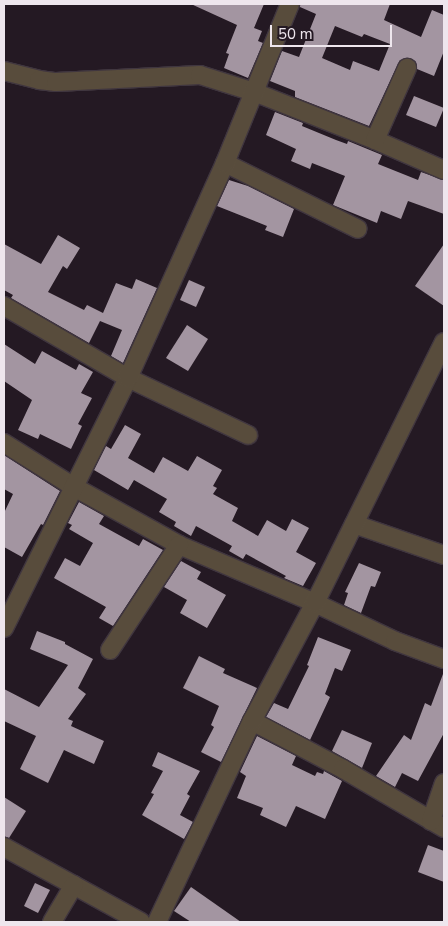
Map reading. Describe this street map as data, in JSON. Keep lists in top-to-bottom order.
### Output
{
  "scale_bar": "50 m"
}
